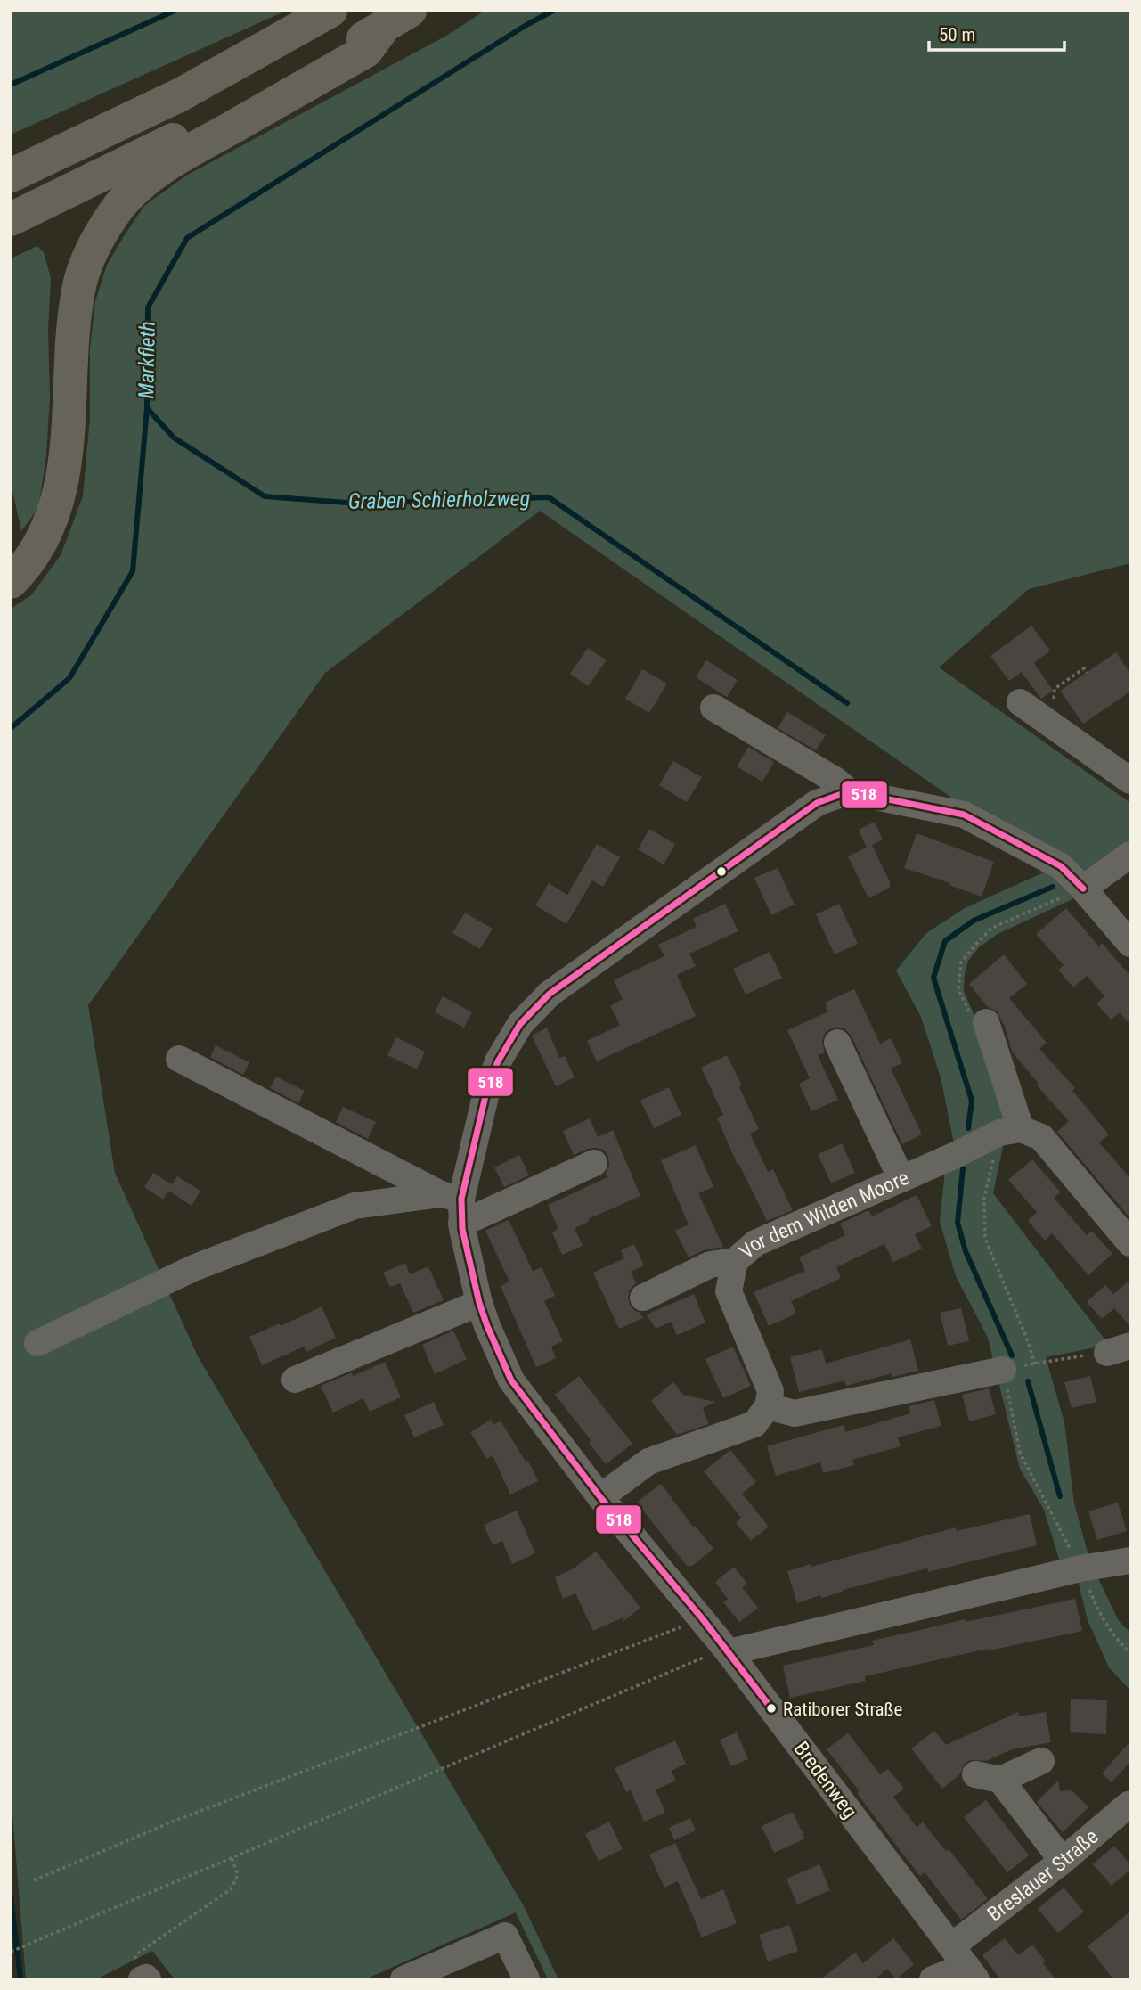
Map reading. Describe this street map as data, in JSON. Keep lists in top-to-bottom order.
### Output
{
  "streets": {
    "street": ["Vor dem Wilden Moore", "Bredenweg", "Breslauer Straße"]
  },
  "crossings": [
    ["Bredenweg", "Breslauer Straße"]
  ],
  "water": ["Markfleth", "Graben Schierholzweg"],
  "places": ["Ratiborer Straße"],
  "lines": ["transit line 518"],
  "scale_bar": "50 m"
}
